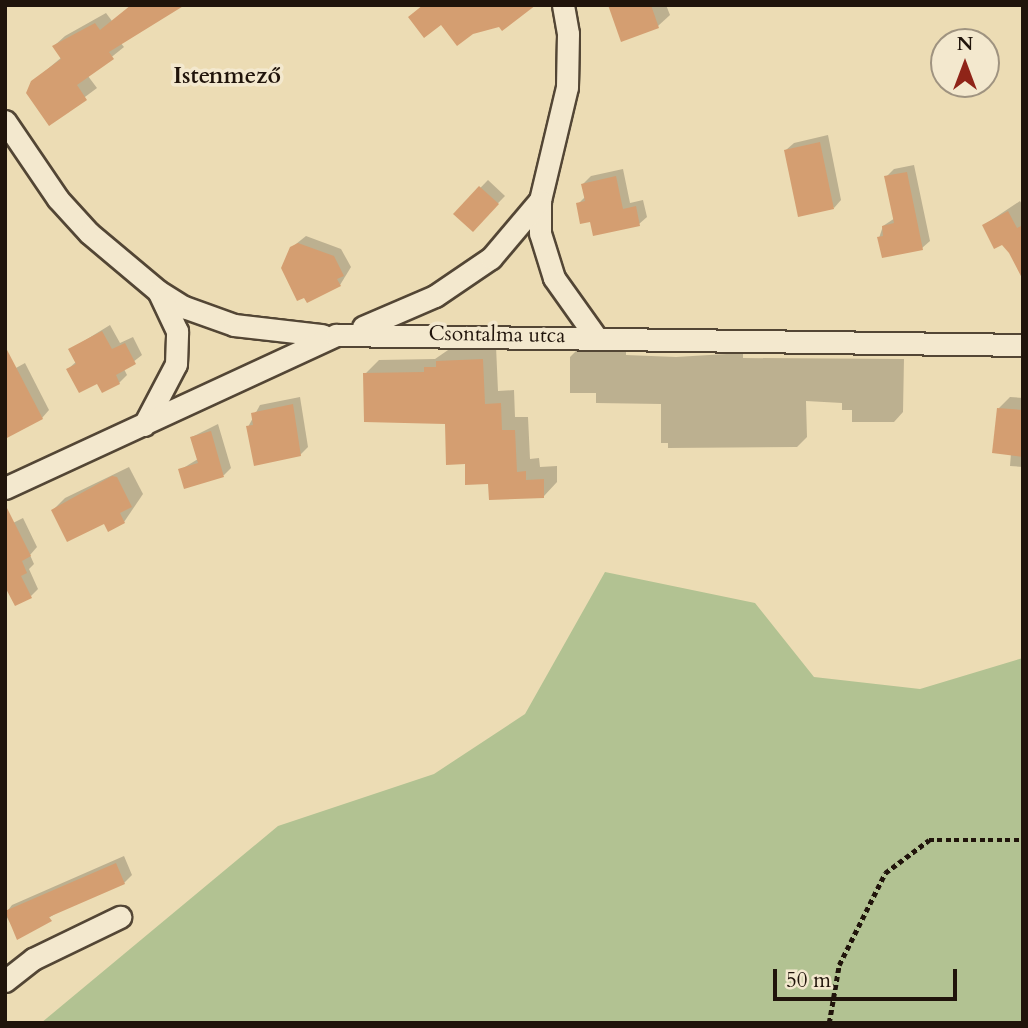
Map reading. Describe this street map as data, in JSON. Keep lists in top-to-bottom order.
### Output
{
  "streets": {
    "street": ["Csontalma utca"]
  },
  "districts": ["Istenmező"],
  "scale_bar": "50 m",
  "north": "top"
}
